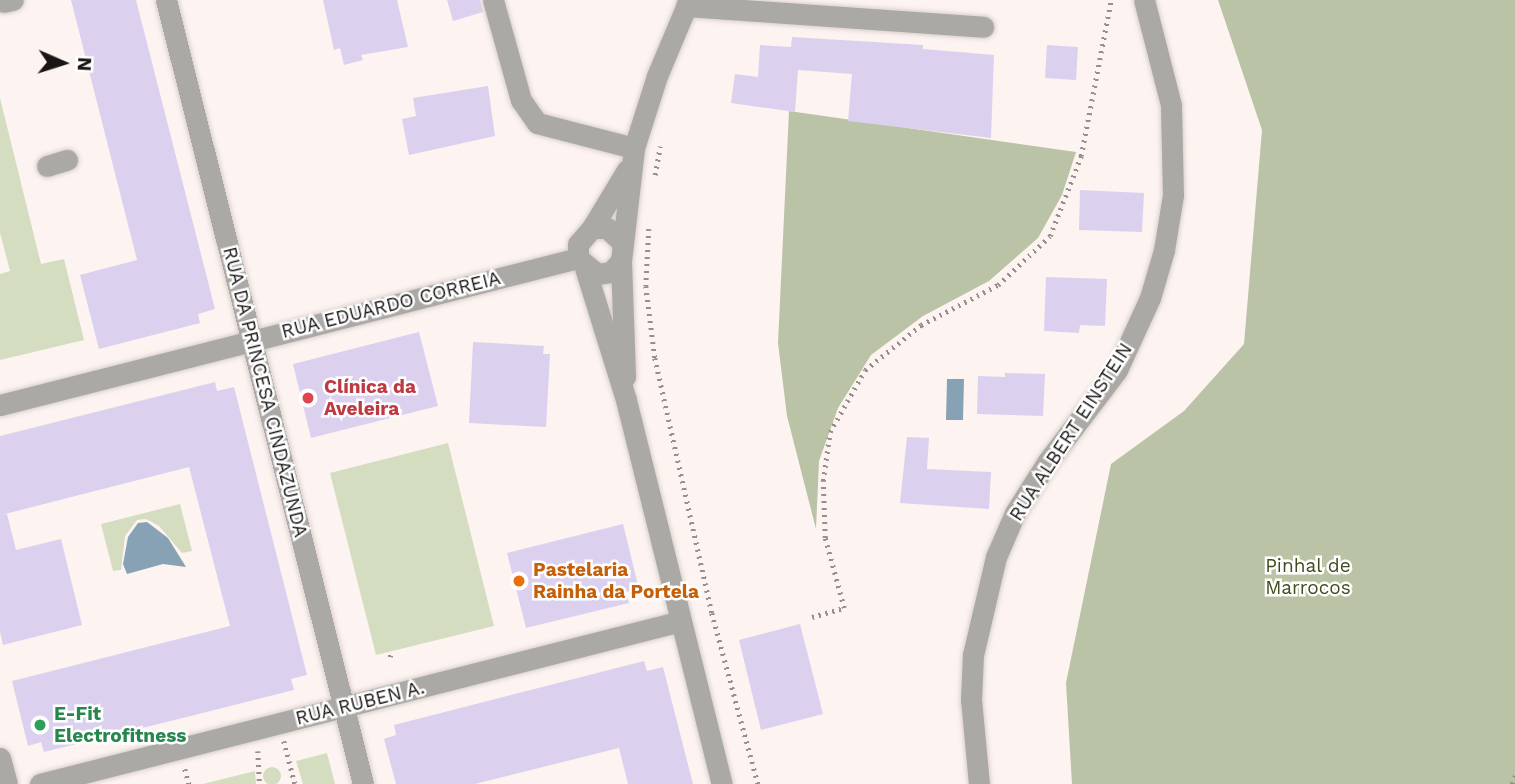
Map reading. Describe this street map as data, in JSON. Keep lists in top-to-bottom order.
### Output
{
  "streets": {
    "street": [
      "RUA EDUARDO CORREIA",
      "RUA DA PRINCESA CINDAZUNDA",
      "RUA ALBERT EINSTEIN",
      "RUA RUBEN A."
    ]
  },
  "crossings": [
    ["RUA EDUARDO CORREIA", "RUA DA PRINCESA CINDAZUNDA"],
    ["RUA DA PRINCESA CINDAZUNDA", "RUA RUBEN A."]
  ],
  "parks": ["Pinhal de Marrocos"],
  "places": ["Clínica da Aveleira", "Pastelaria Rainha da Portela", "E-Fit Electrofitness"],
  "north": "right"
}
